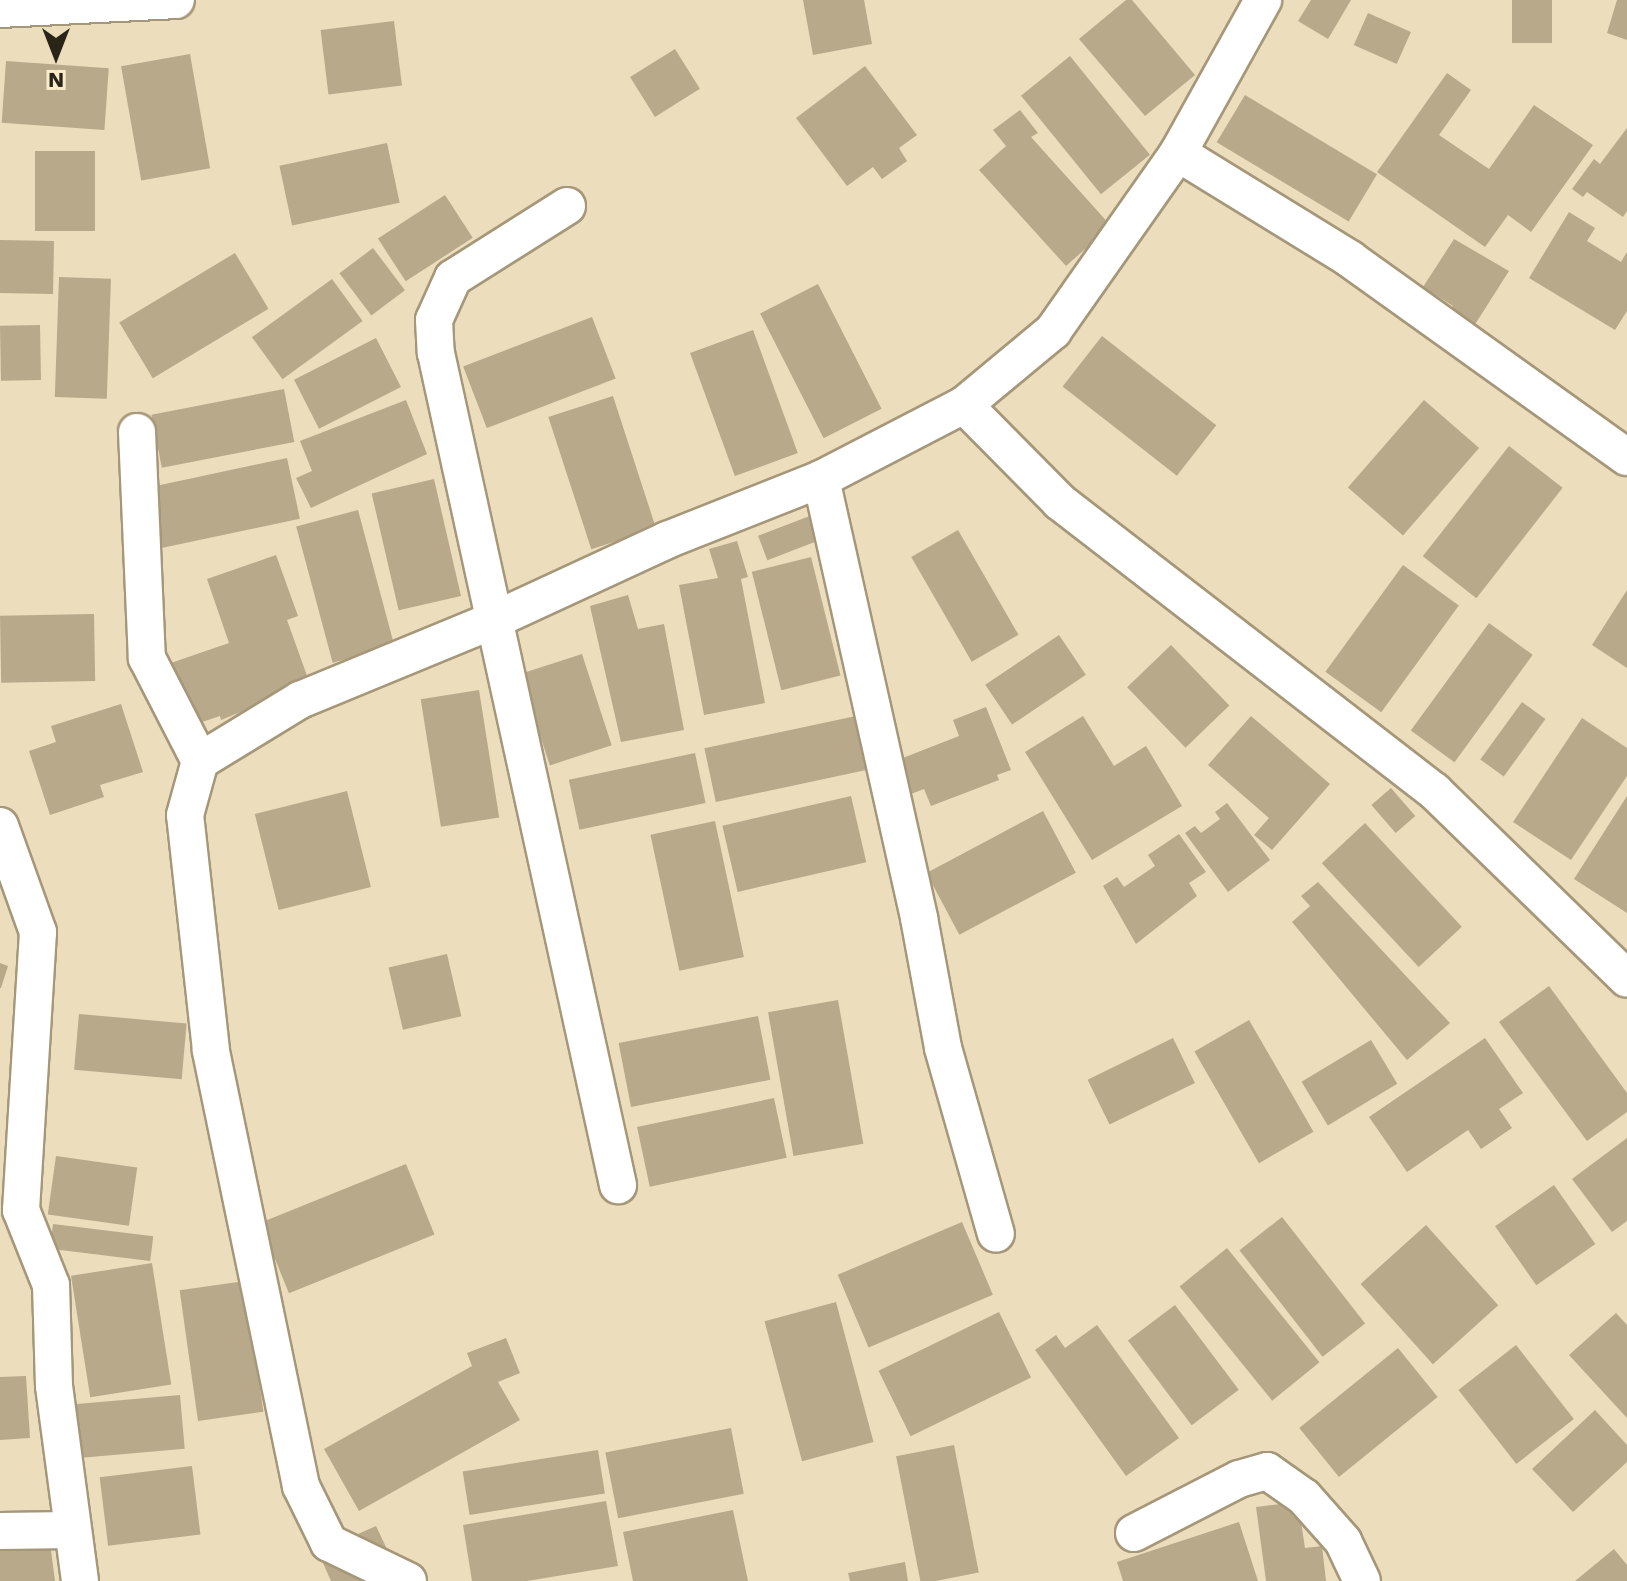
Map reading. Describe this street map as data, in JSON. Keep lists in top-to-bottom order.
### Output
{
  "north": "bottom"
}
